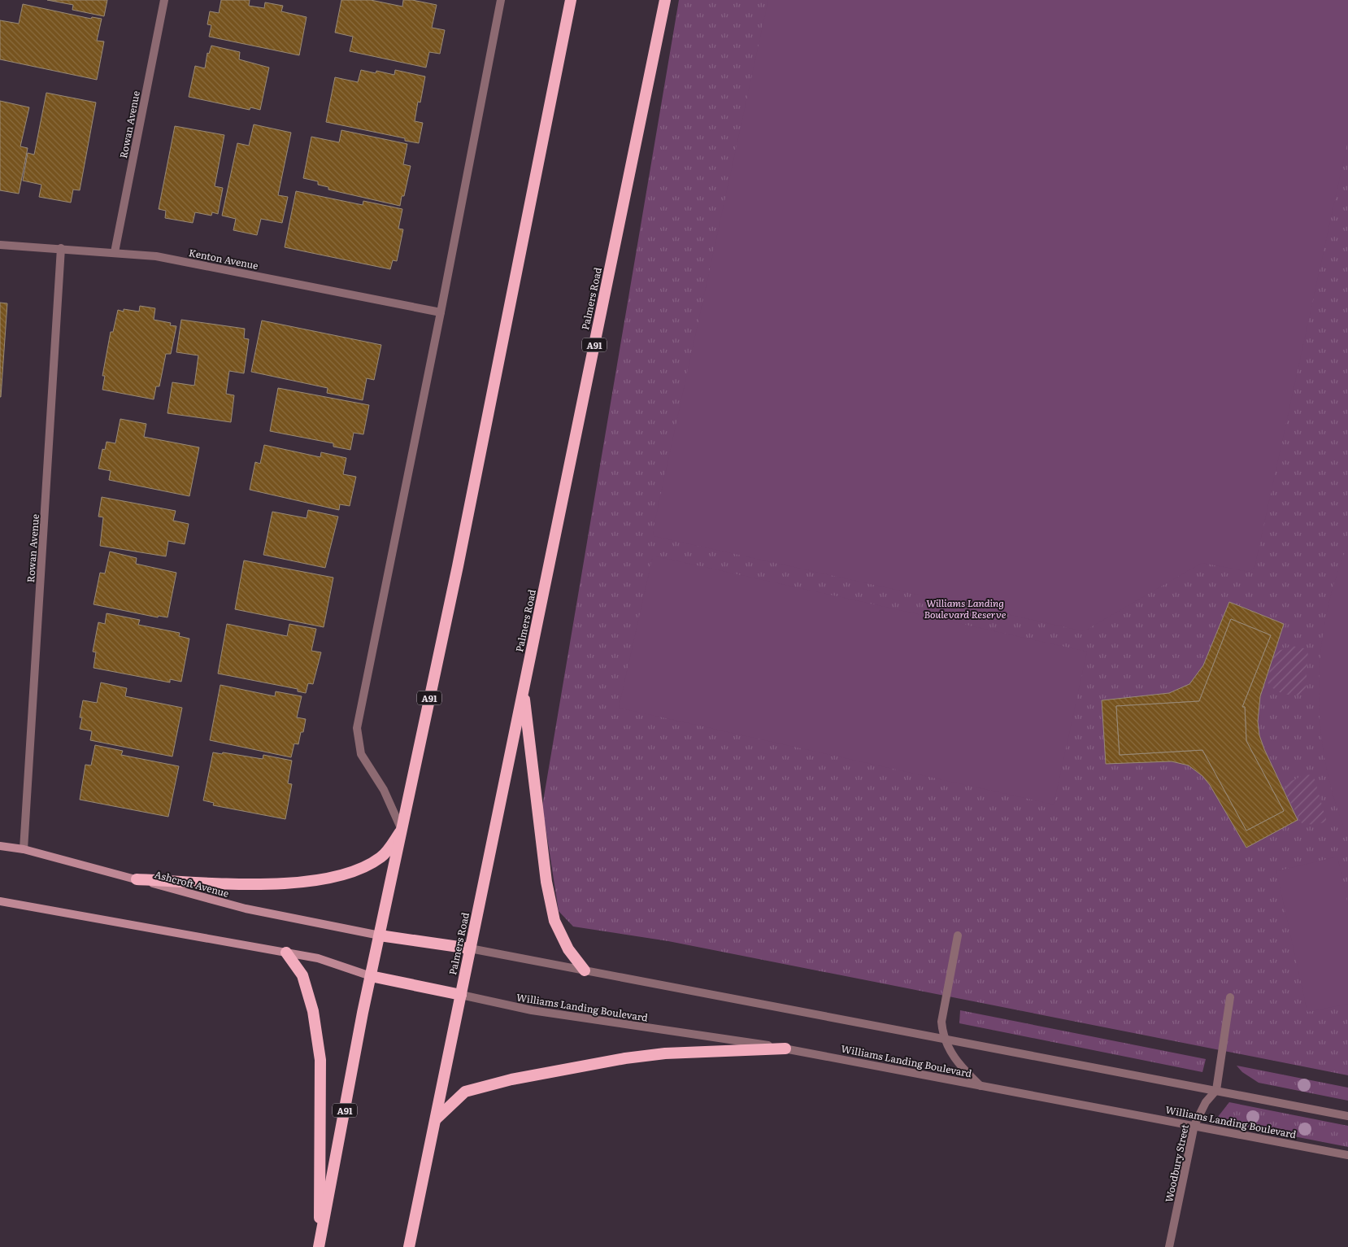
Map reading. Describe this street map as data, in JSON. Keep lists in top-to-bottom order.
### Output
{
  "streets": {
    "highway": ["Palmers Road", "A91"],
    "main road": ["Ashcroft Avenue"],
    "street": [
      "Rowan Avenue",
      "Kenton Avenue",
      "Williams Landing Boulevard",
      "Woodbury Street"
    ]
  },
  "crossings": [
    ["Rowan Avenue", "Kenton Avenue"],
    ["Rowan Avenue", "Ashcroft Avenue"],
    ["Palmers Road", "Williams Landing Boulevard"],
    ["A91", "Ashcroft Avenue"],
    ["Williams Landing Boulevard", "Woodbury Street"]
  ],
  "parks": ["Williams Landing Boulevard Reserve"]
}
